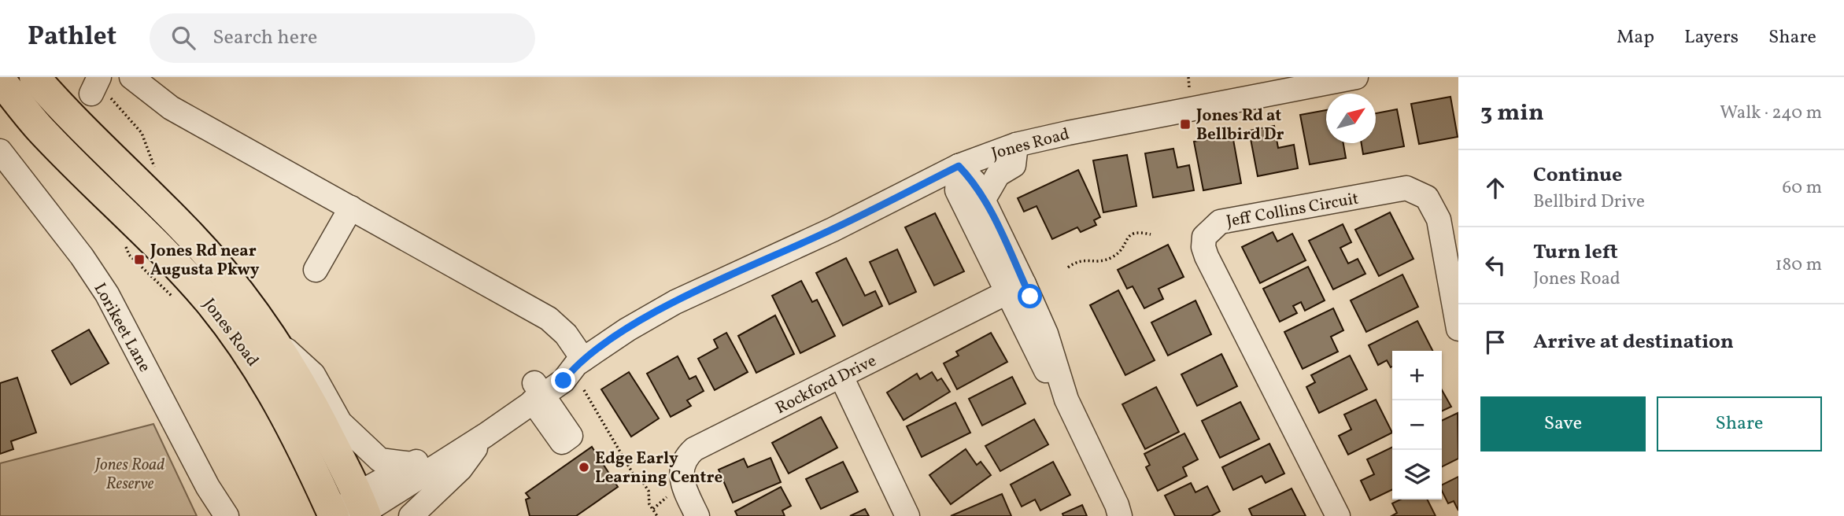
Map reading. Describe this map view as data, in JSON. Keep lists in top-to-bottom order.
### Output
{
  "streets": {
    "main road": ["Jones Road"],
    "street": ["Jeff Collins Circuit", "Lorikeet Lane", "Rockford Drive"]
  },
  "parks": ["Jones Road Reserve"],
  "places": {
    "transit": ["Jones Rd at Bellbird Dr", "Jones Rd near Augusta Pkwy"],
    "other": ["Edge Early Learning Centre"]
  },
  "north": "top right",
  "page": {
    "header": "Pathlet",
    "search": "Search here",
    "nav": ["Map", "Layers", "Share"],
    "heading": ["3 min", "Walk · 240 m"],
    "list": [
      ["Continue", "Bellbird Drive", "60 m"],
      ["Turn left", "Jones Road", "180 m"],
      "Arrive at destination"
    ],
    "map_buttons": ["+", "−"],
    "buttons": ["Save", "Share"]
  }
}
